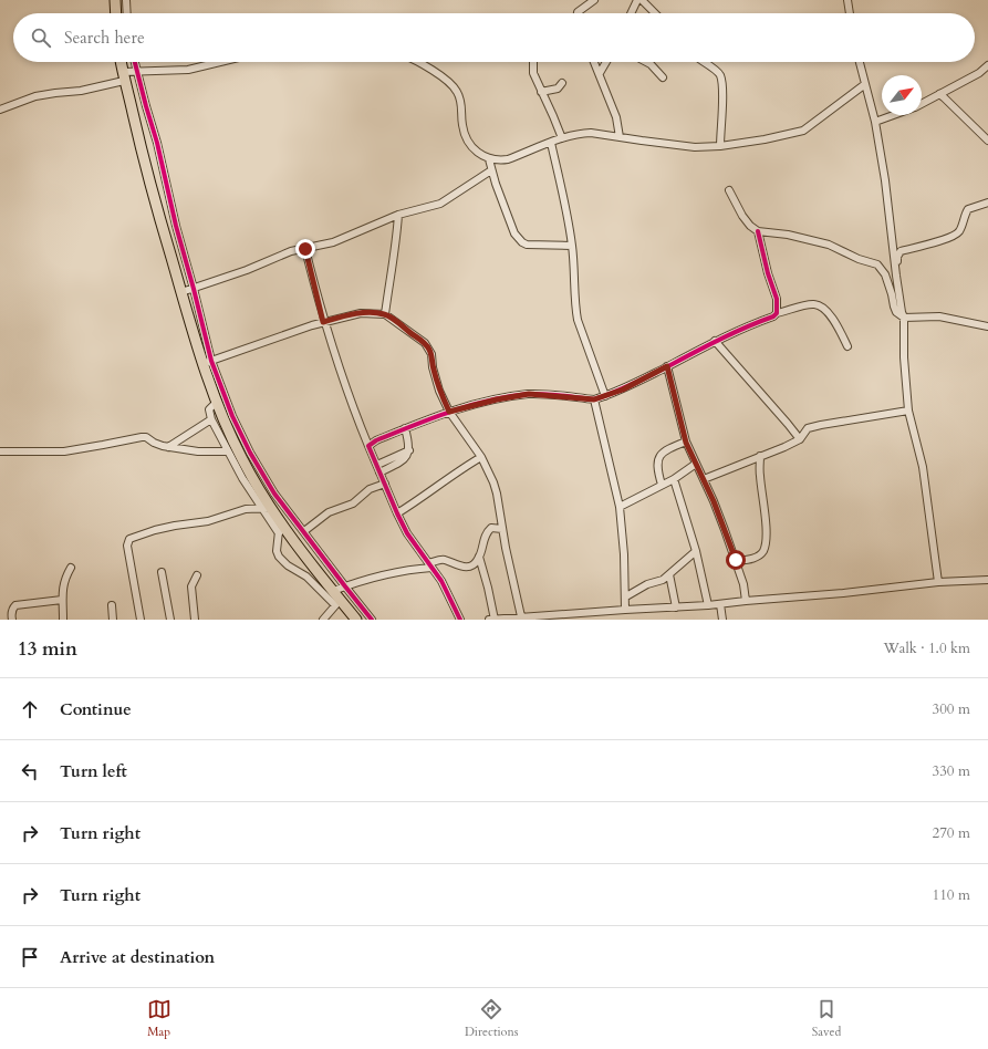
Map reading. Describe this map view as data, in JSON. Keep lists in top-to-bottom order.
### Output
{
  "north": "top right",
  "page": {
    "search": "Search here",
    "heading": ["13 min", "Walk · 1.0 km"],
    "list": [
      ["Continue", "300 m"],
      ["Turn left", "330 m"],
      ["Turn right", "270 m"],
      ["Turn right", "110 m"],
      "Arrive at destination"
    ],
    "nav": ["Map", "Directions", "Saved"]
  }
}
